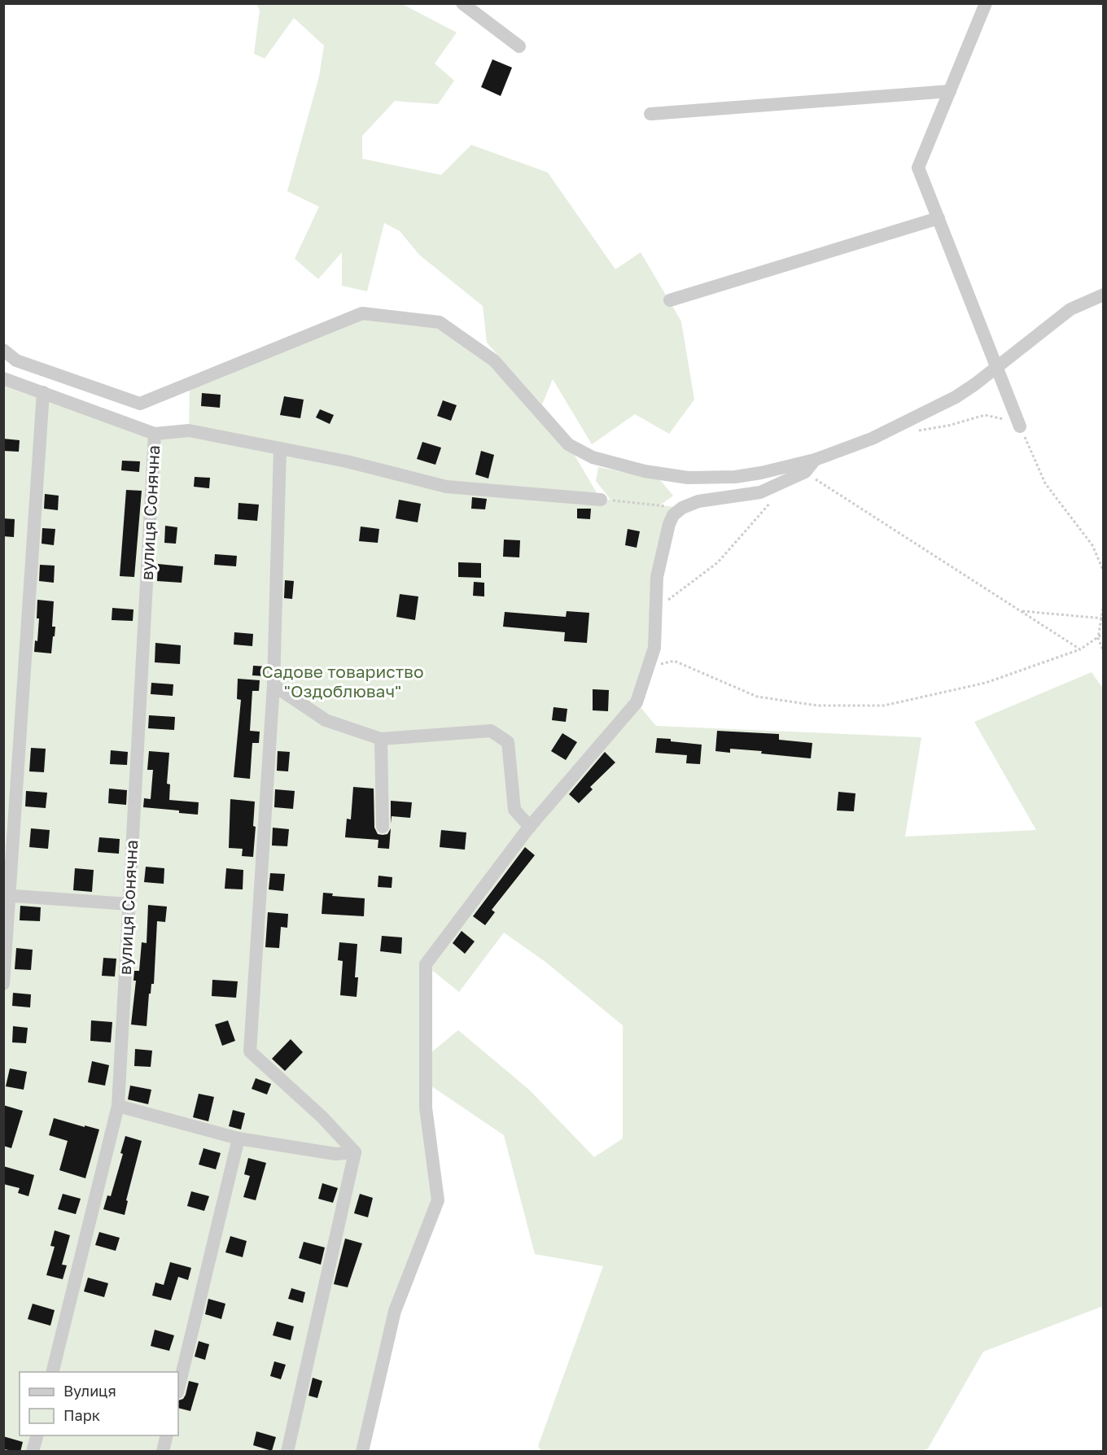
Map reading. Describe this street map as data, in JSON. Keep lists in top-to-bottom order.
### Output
{
  "streets": {
    "street": ["вулиця Сонячна"]
  },
  "parks": ["Садове товариство \"Оздоблювач\""],
  "legend": ["Вулиця", "Парк"]
}
